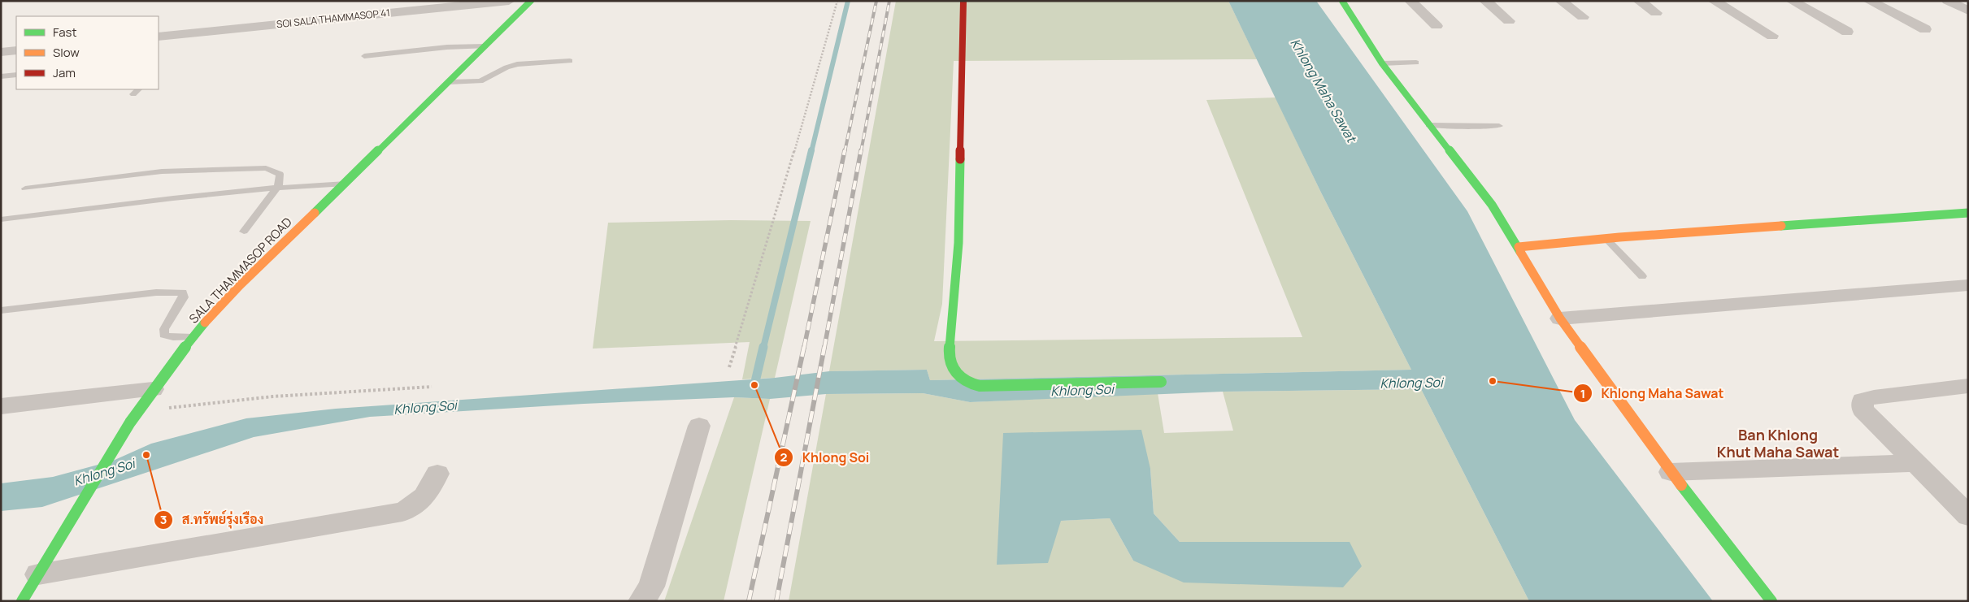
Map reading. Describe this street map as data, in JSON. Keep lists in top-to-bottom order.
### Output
{
  "streets": {
    "street": ["SOI SALA THAMMASOP 41", "SALA THAMMASOP ROAD"]
  },
  "districts": ["Ban Khlong Khut Maha Sawat"],
  "water": ["Khlong Maha Sawat", "Khlong Soi"],
  "places": ["Khlong Maha Sawat", "Khlong Soi", "ส.ทรัพย์รุ่งเรือง"],
  "legend": ["Fast", "Slow", "Jam"]
}
